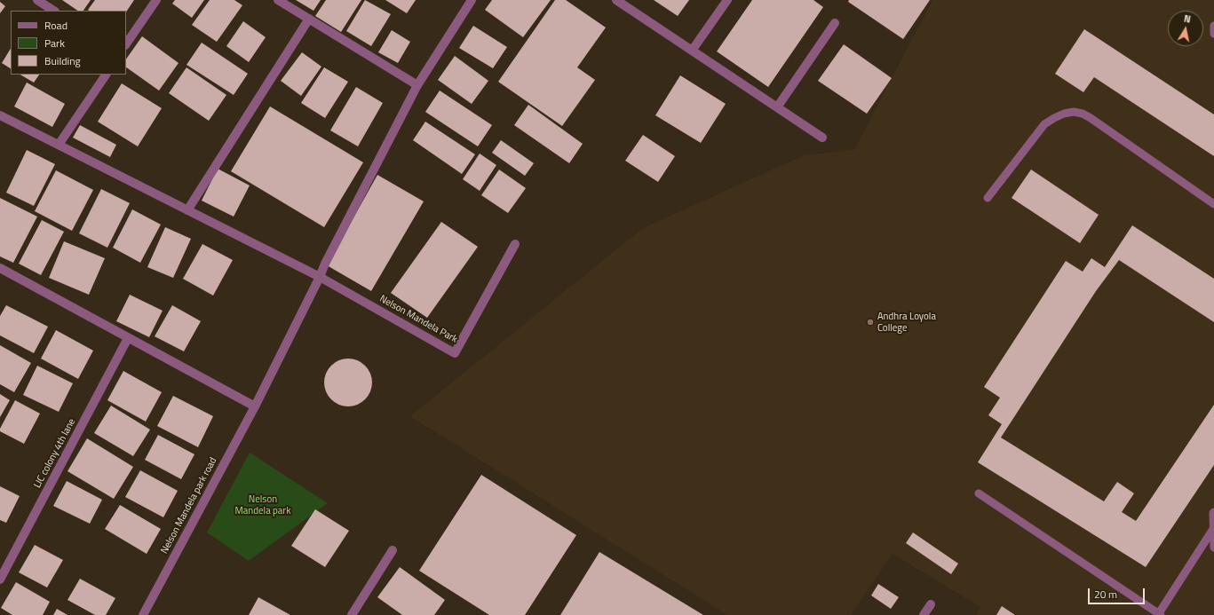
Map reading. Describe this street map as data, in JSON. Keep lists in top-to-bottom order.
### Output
{
  "streets": {
    "street": ["Nelson Mandela Park", "LIC colony 4th lane", "Nelson Mandela park road"]
  },
  "crossings": [
    ["Nelson Mandela Park", "Nelson Mandela park road"]
  ],
  "parks": ["Nelson Mandela park"],
  "places": ["Andhra Loyola College"],
  "legend": ["Road", "Park", "Building"],
  "scale_bar": "20 m",
  "north": "top"
}
